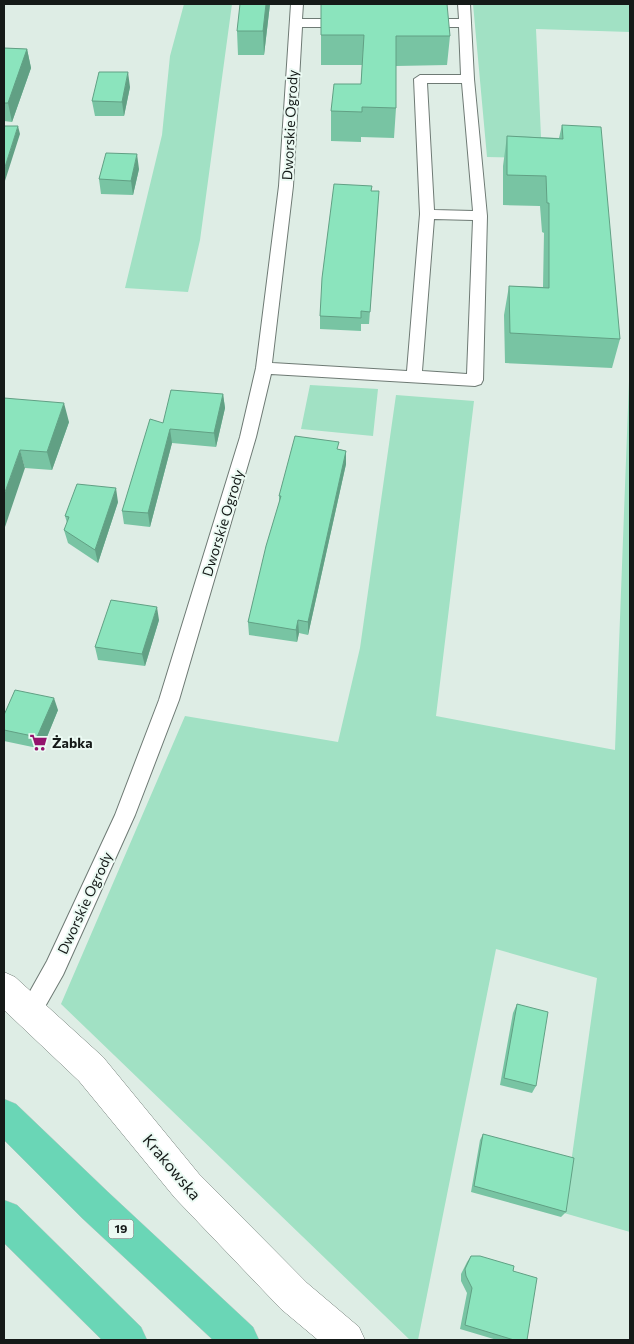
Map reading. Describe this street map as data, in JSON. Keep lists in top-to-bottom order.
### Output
{
  "streets": {
    "main road": ["19"],
    "street": ["Krakowska"],
    "lane": ["Dworskie Ogrody"]
  },
  "crossings": [
    ["Dworskie Ogrody", "Krakowska"]
  ],
  "places": {
    "supermarket": ["Żabka"]
  }
}
